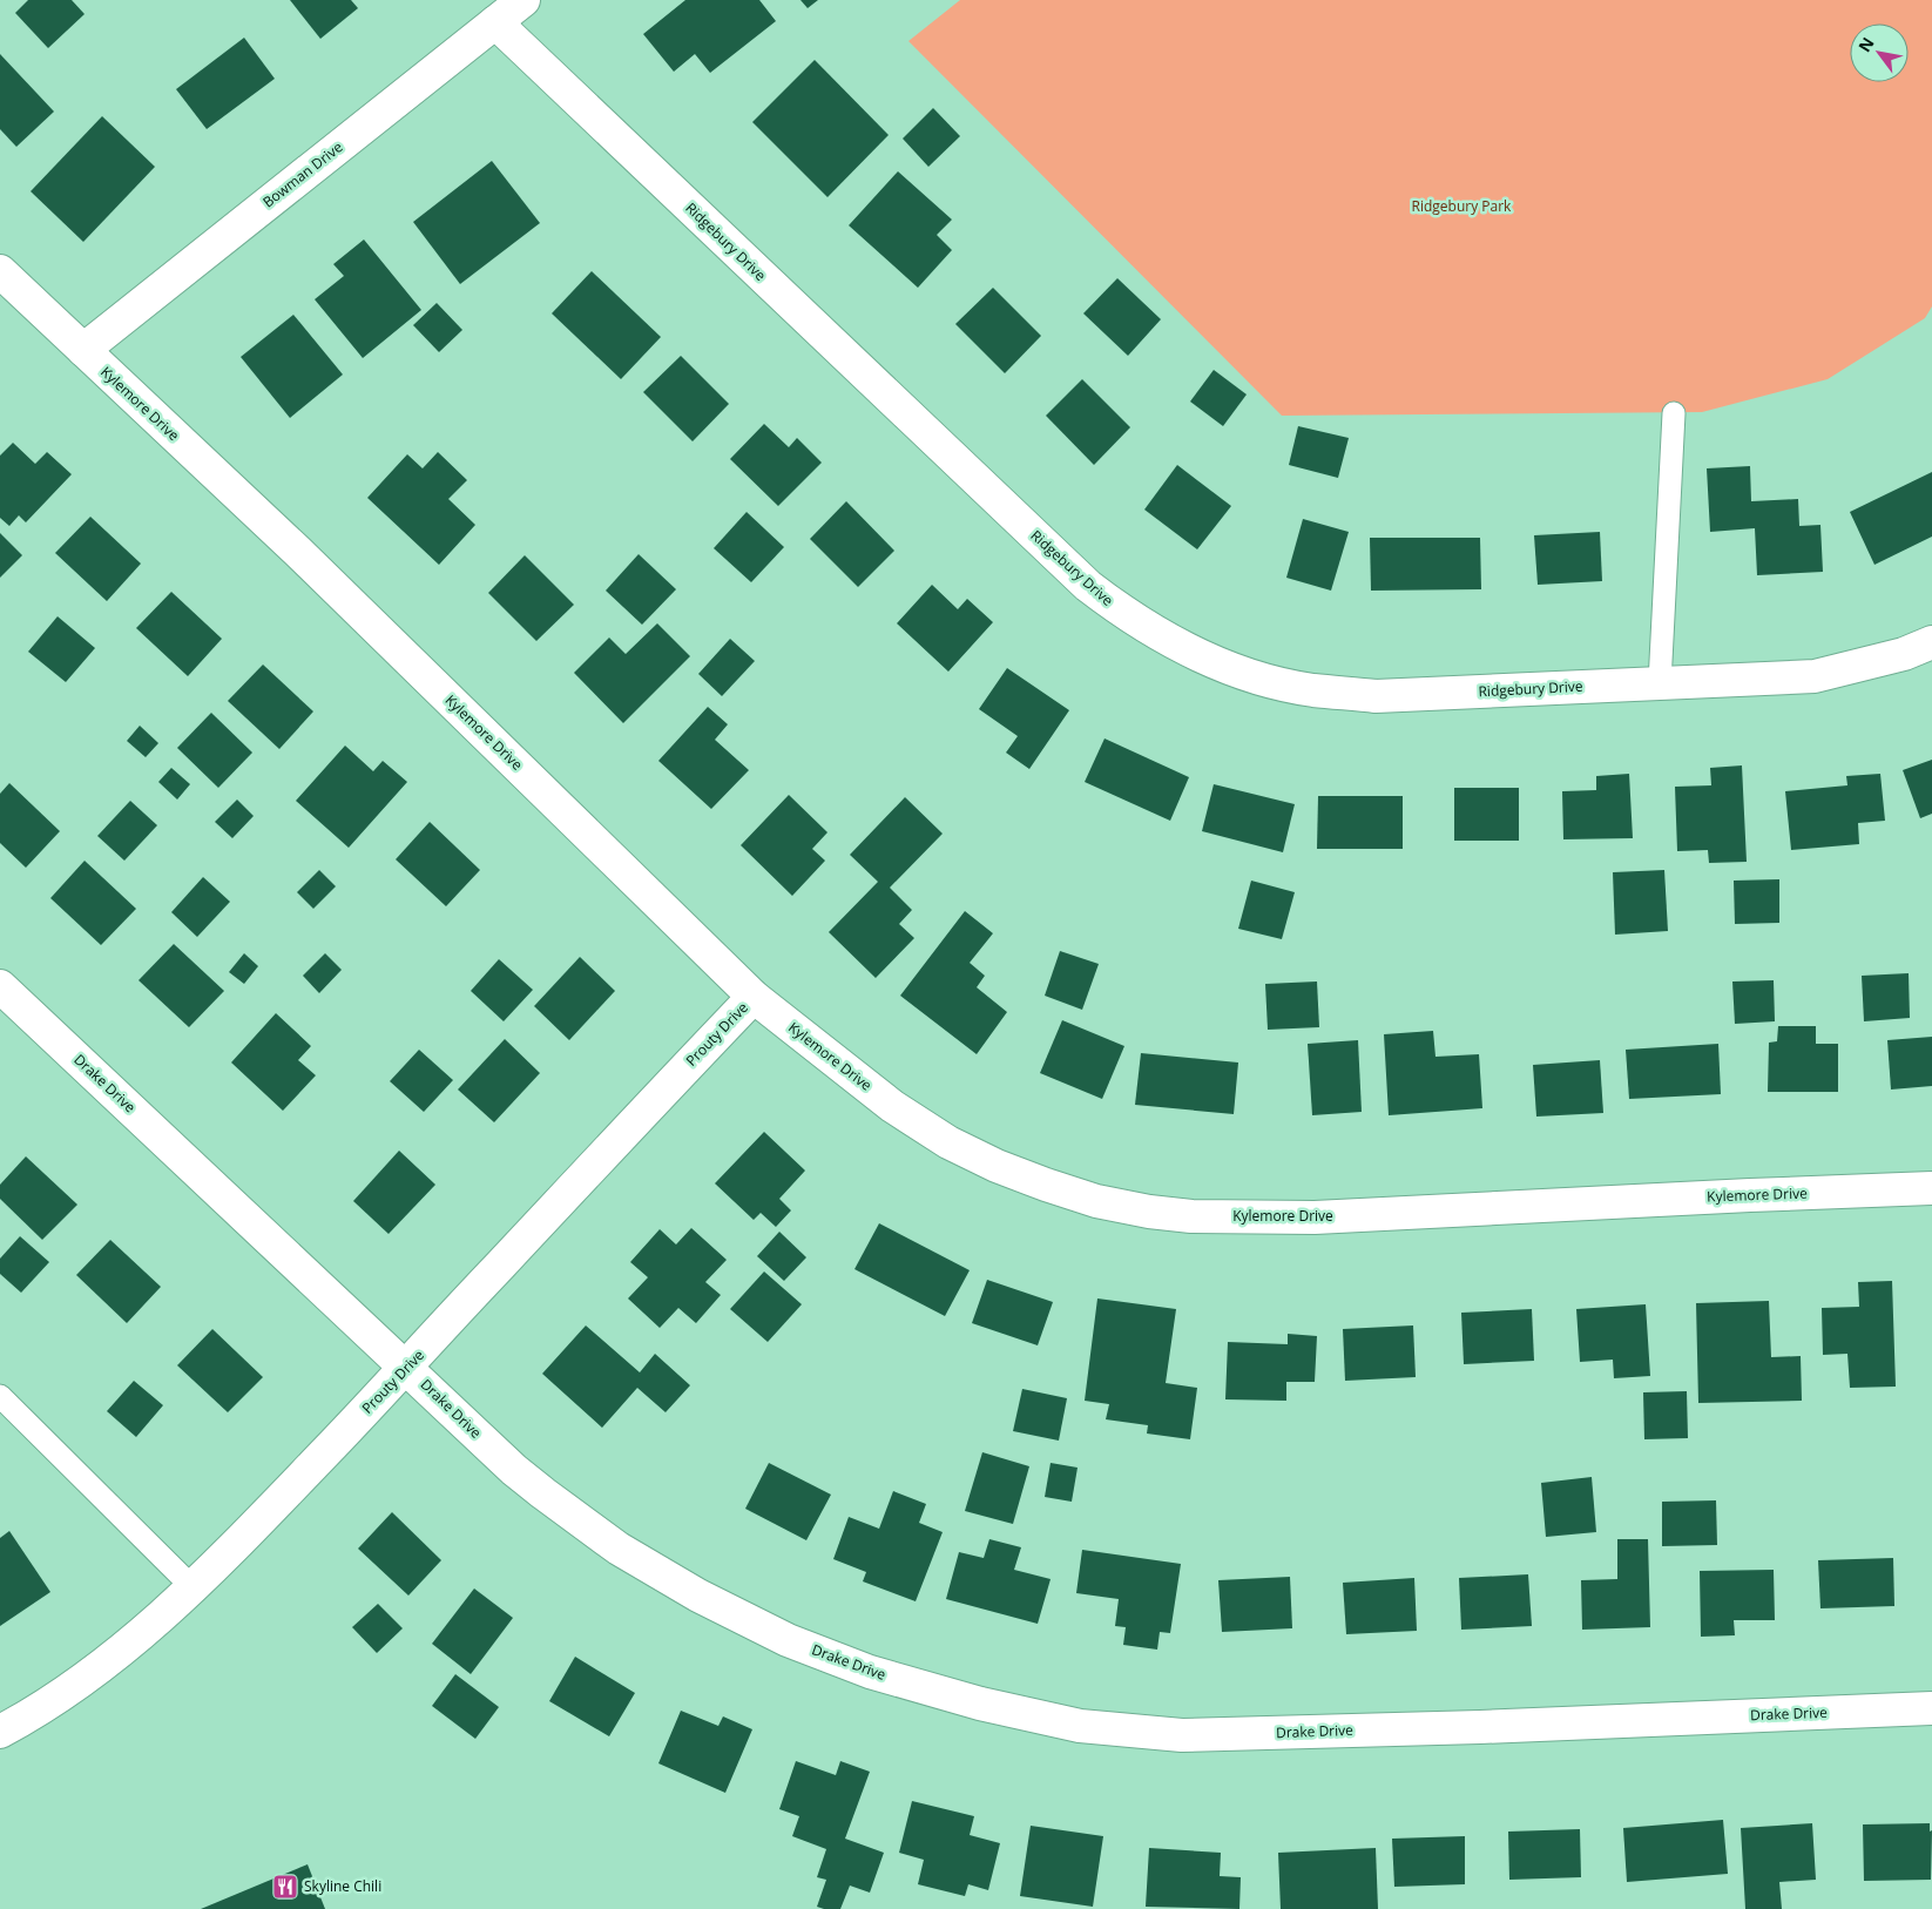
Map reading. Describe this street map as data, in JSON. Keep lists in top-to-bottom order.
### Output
{
  "streets": {
    "street": [
      "Bowman Drive",
      "Ridgebury Drive",
      "Kylemore Drive",
      "Prouty Drive",
      "Drake Drive"
    ]
  },
  "crossings": [
    ["Bowman Drive", "Ridgebury Drive"],
    ["Bowman Drive", "Kylemore Drive"],
    ["Kylemore Drive", "Prouty Drive"],
    ["Prouty Drive", "Drake Drive"]
  ],
  "parks": ["Ridgebury Park"],
  "places": {
    "restaurant": ["Skyline Chili"]
  },
  "north": "top left"
}
